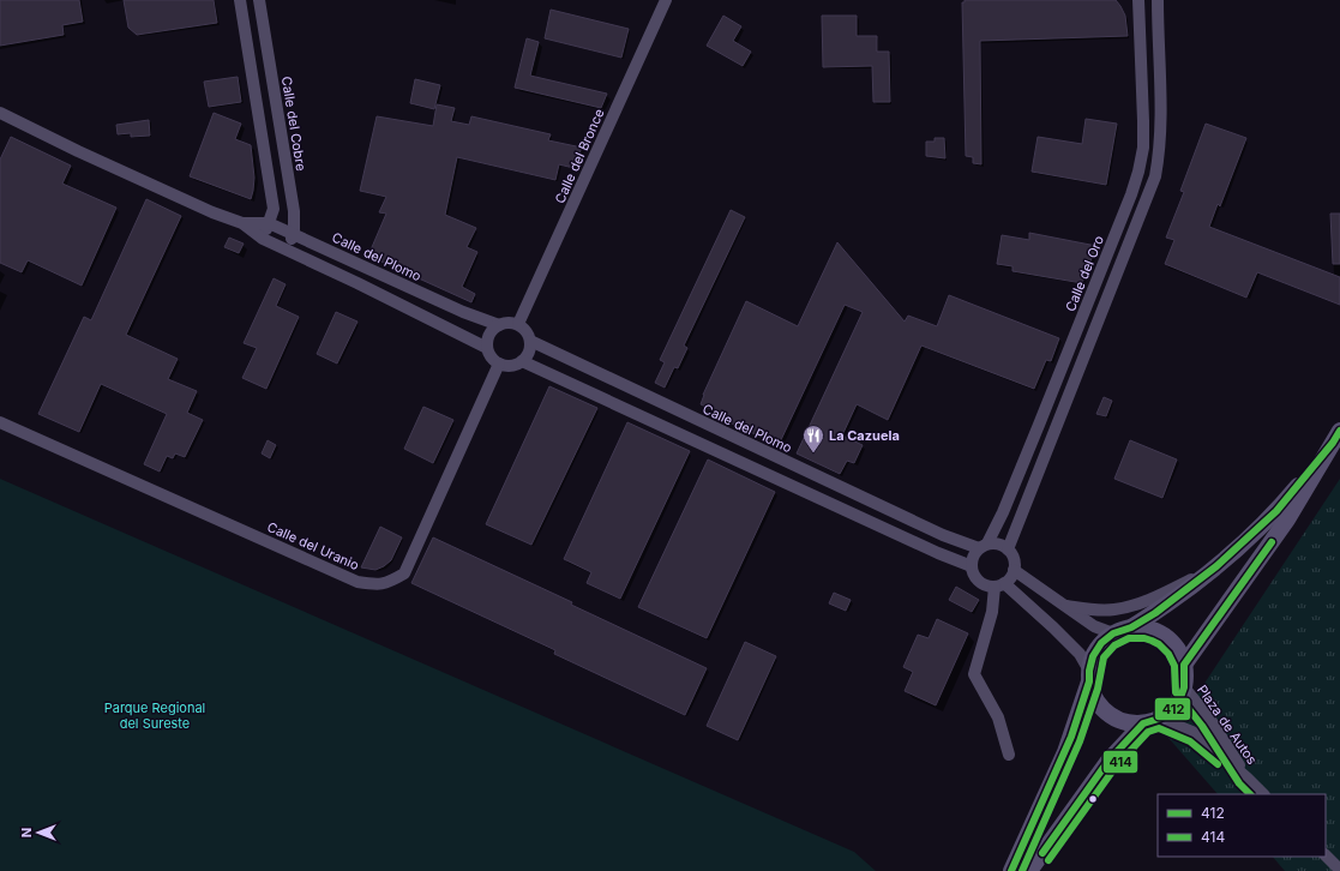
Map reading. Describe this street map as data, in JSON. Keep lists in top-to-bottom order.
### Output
{
  "streets": {
    "street": [
      "Calle del Cobre",
      "Calle del Bronce",
      "Calle del Plomo",
      "Calle del Oro",
      "Calle del Uranio",
      "Plaza de Autos"
    ]
  },
  "crossings": [
    ["Calle del Cobre", "Calle del Plomo"],
    ["Calle del Bronce", "Calle del Plomo"],
    ["Calle del Bronce", "Calle del Uranio"],
    ["Calle del Plomo", "Calle del Oro"],
    ["Calle del Plomo", "Calle del Uranio"]
  ],
  "parks": ["Parque Regional del Sureste"],
  "places": {
    "restaurant": ["La Cazuela"]
  },
  "lines": ["transit line 412", "transit line 414"],
  "legend": ["412", "414"],
  "north": "left"
}
